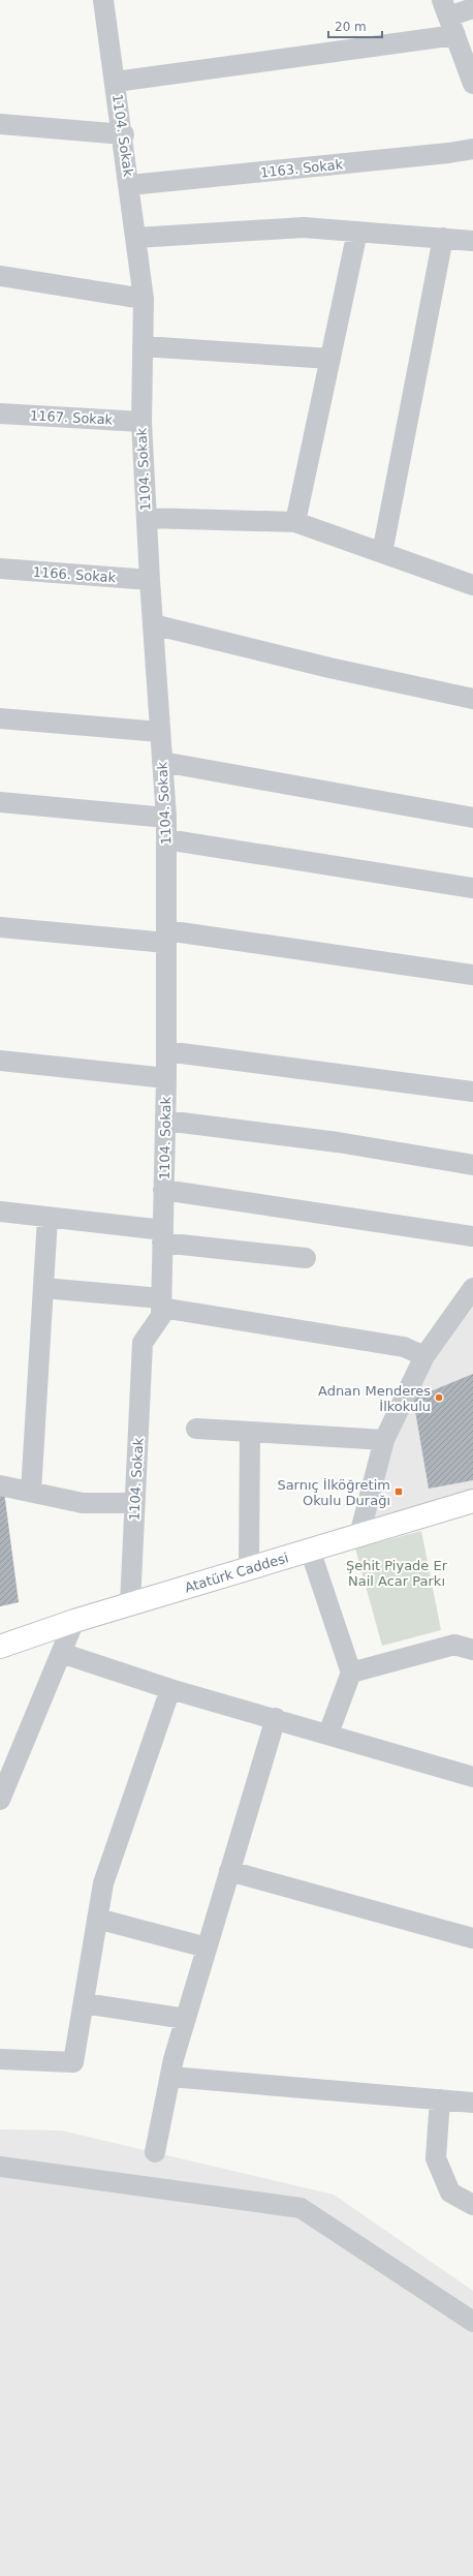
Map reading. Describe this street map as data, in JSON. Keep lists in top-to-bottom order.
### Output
{
  "streets": {
    "main road": ["Atatürk Caddesi"],
    "street": [
      "1104. Sokak",
      "1163. Sokak",
      "1167. Sokak",
      "1166. Sokak"
    ]
  },
  "crossings": [
    ["1104. Sokak", "1163. Sokak"],
    ["1104. Sokak", "1167. Sokak"],
    ["1104. Sokak", "1166. Sokak"],
    ["1104. Sokak", "Atatürk Caddesi"]
  ],
  "parks": ["Şehit Piyade Er Nail Acar Parkı"],
  "places": {
    "other": ["Adnan Menderes İlkokulu"],
    "transit": ["Sarnıç İlköğretim Okulu Durağı"]
  },
  "scale_bar": "20 m"
}
